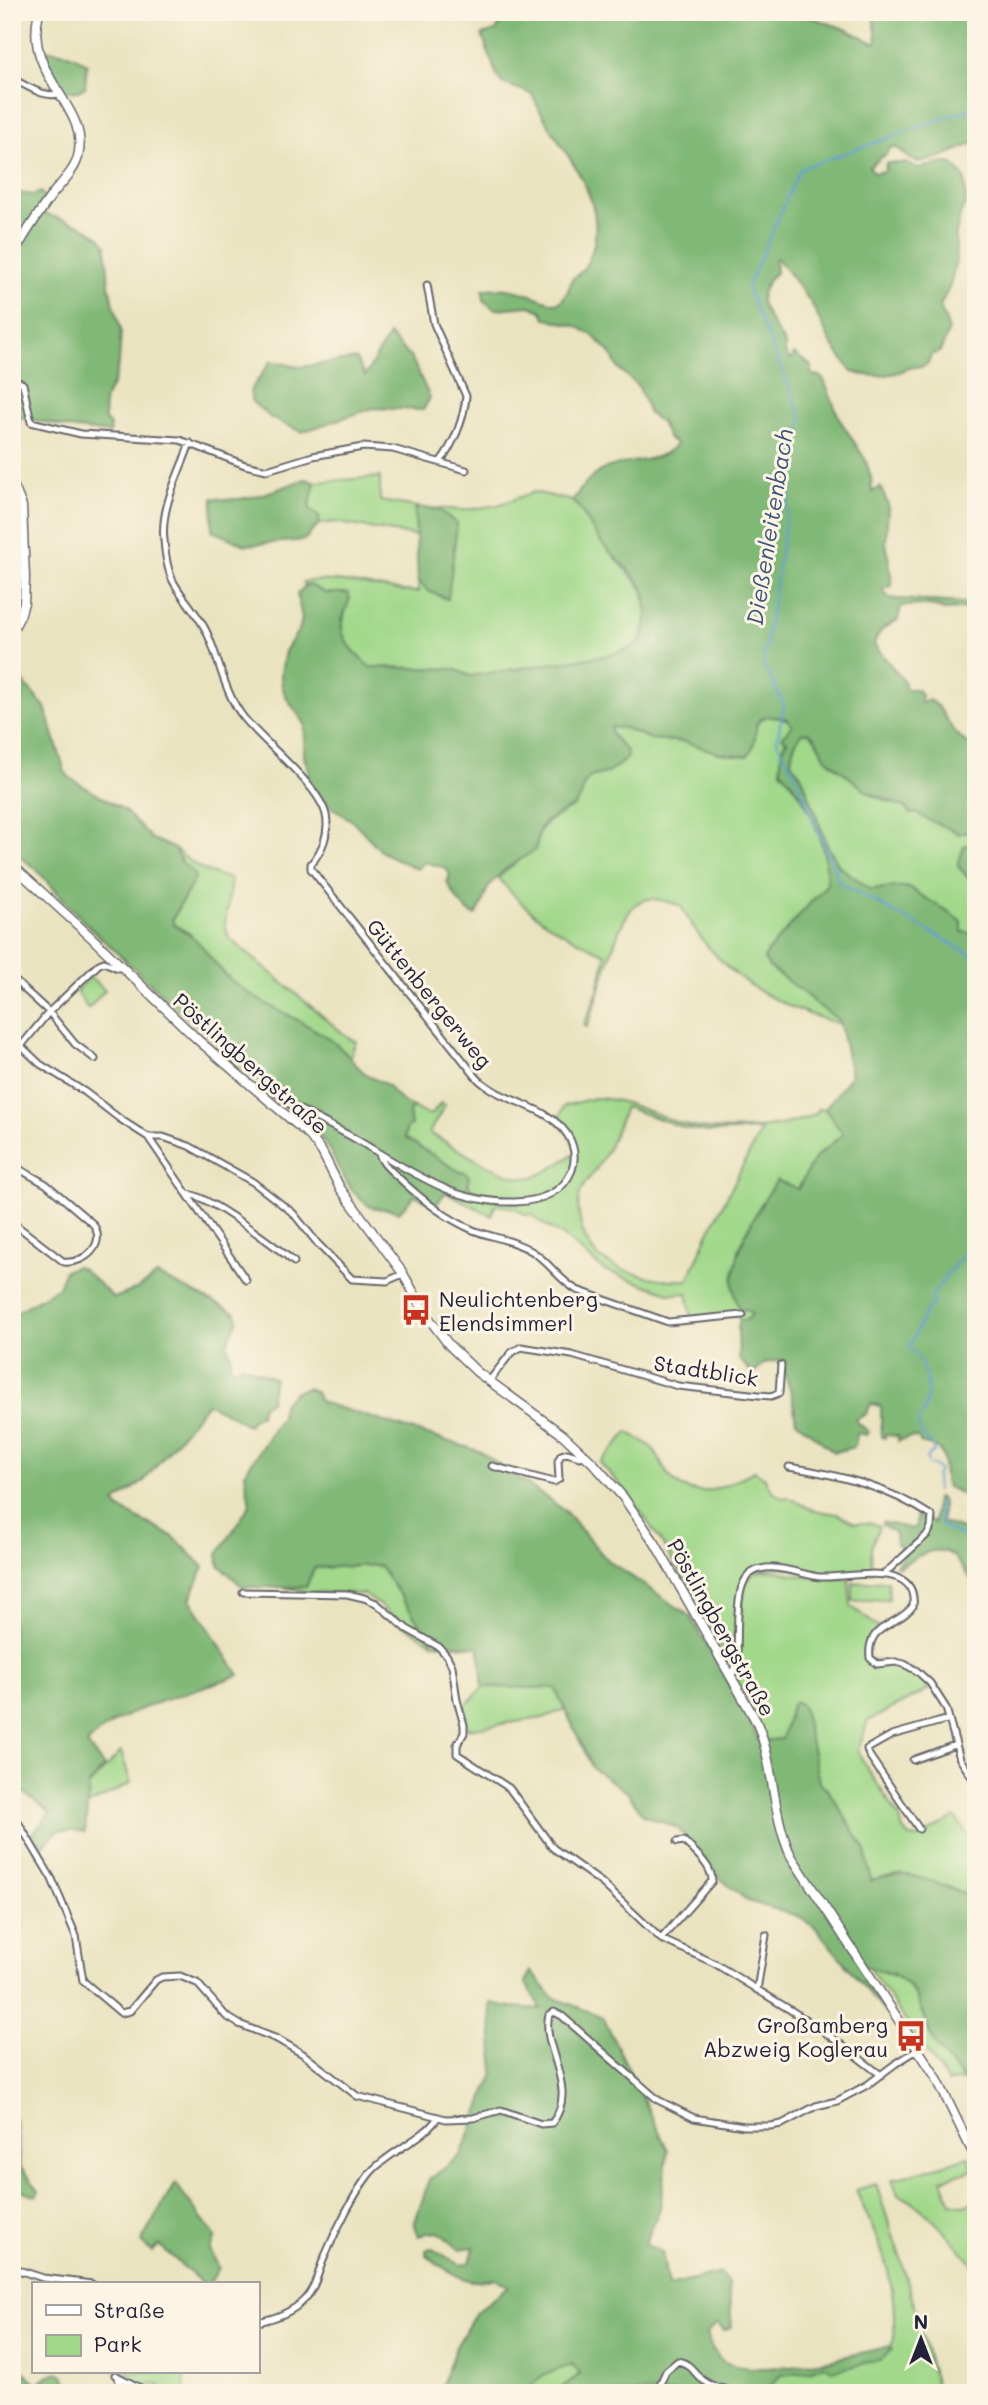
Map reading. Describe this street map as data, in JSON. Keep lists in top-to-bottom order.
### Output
{
  "streets": {
    "main road": ["Pöstlingbergstraße"],
    "street": ["Güttenbergerweg", "Stadtblick"]
  },
  "crossings": [
    ["Güttenbergerweg", "Pöstlingbergstraße"],
    ["Pöstlingbergstraße", "Stadtblick"]
  ],
  "water": ["Dießenleitenbach"],
  "places": {
    "bus stop": ["Neulichtenberg Elendsimmerl", "Großamberg Abzweig Koglerau"]
  },
  "legend": ["Straße", "Park"],
  "north": "top"
}
